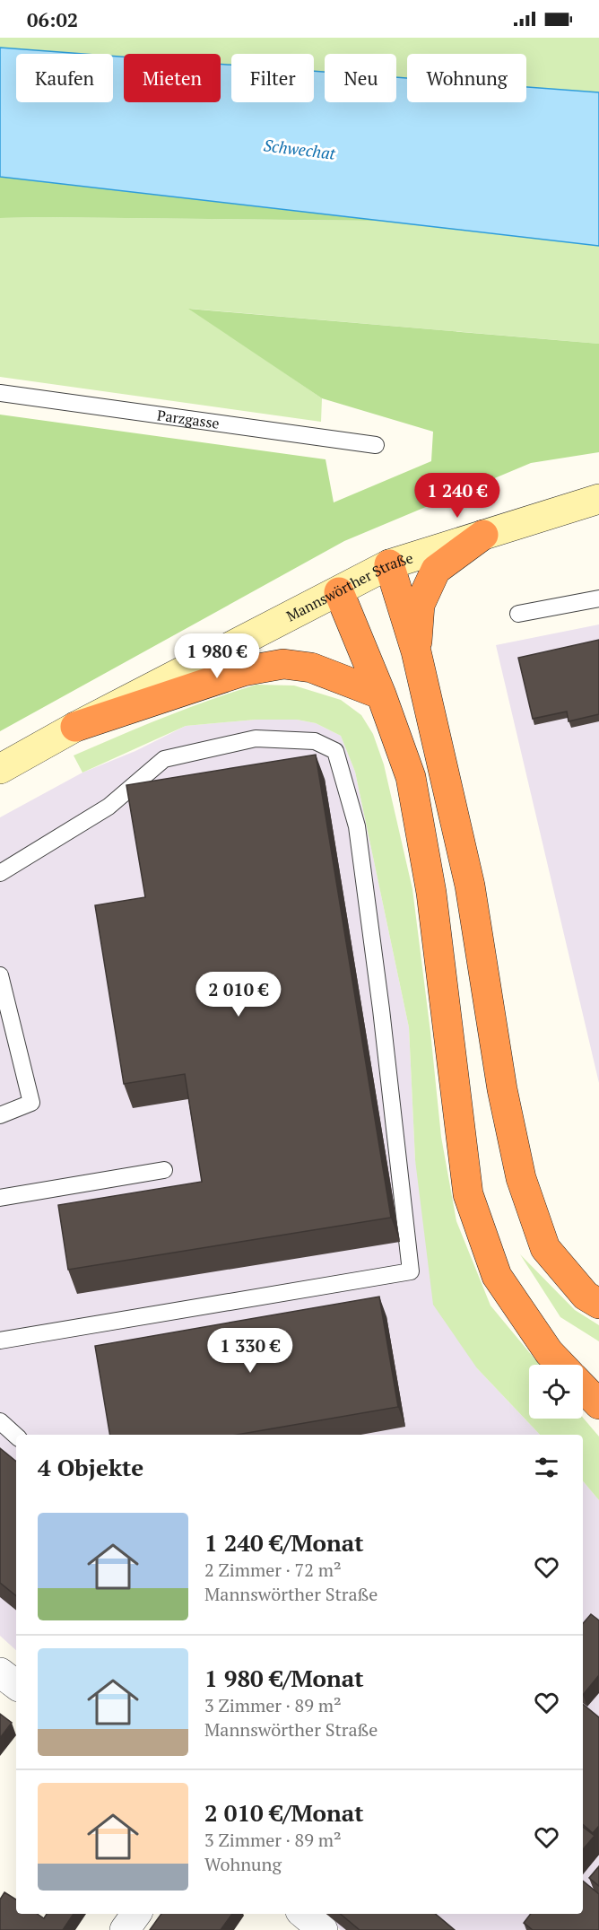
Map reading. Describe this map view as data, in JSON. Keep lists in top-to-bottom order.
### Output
{
  "streets": {
    "main road": ["Mannswörther Straße"],
    "lane": ["Parzgasse"]
  },
  "water": ["Schwechat"],
  "page": {
    "status": "06:02",
    "chip": [
      "Kaufen",
      "Mieten",
      "Filter",
      "Neu",
      "Wohnung"
    ],
    "price": [
      "1 240 €",
      "1 980 €",
      "2 010 €",
      "1 330 €"
    ],
    "heading": "4 Objekte",
    "list": [
      {
        "name": "1 240 €/Monat",
        "note": "2 Zimmer · 72 m² · Mannswörther Straße"
      },
      {
        "name": "1 980 €/Monat",
        "note": "3 Zimmer · 89 m² · Mannswörther Straße"
      },
      {
        "name": "2 010 €/Monat",
        "note": "3 Zimmer · 89 m² · Wohnung"
      }
    ]
  }
}
